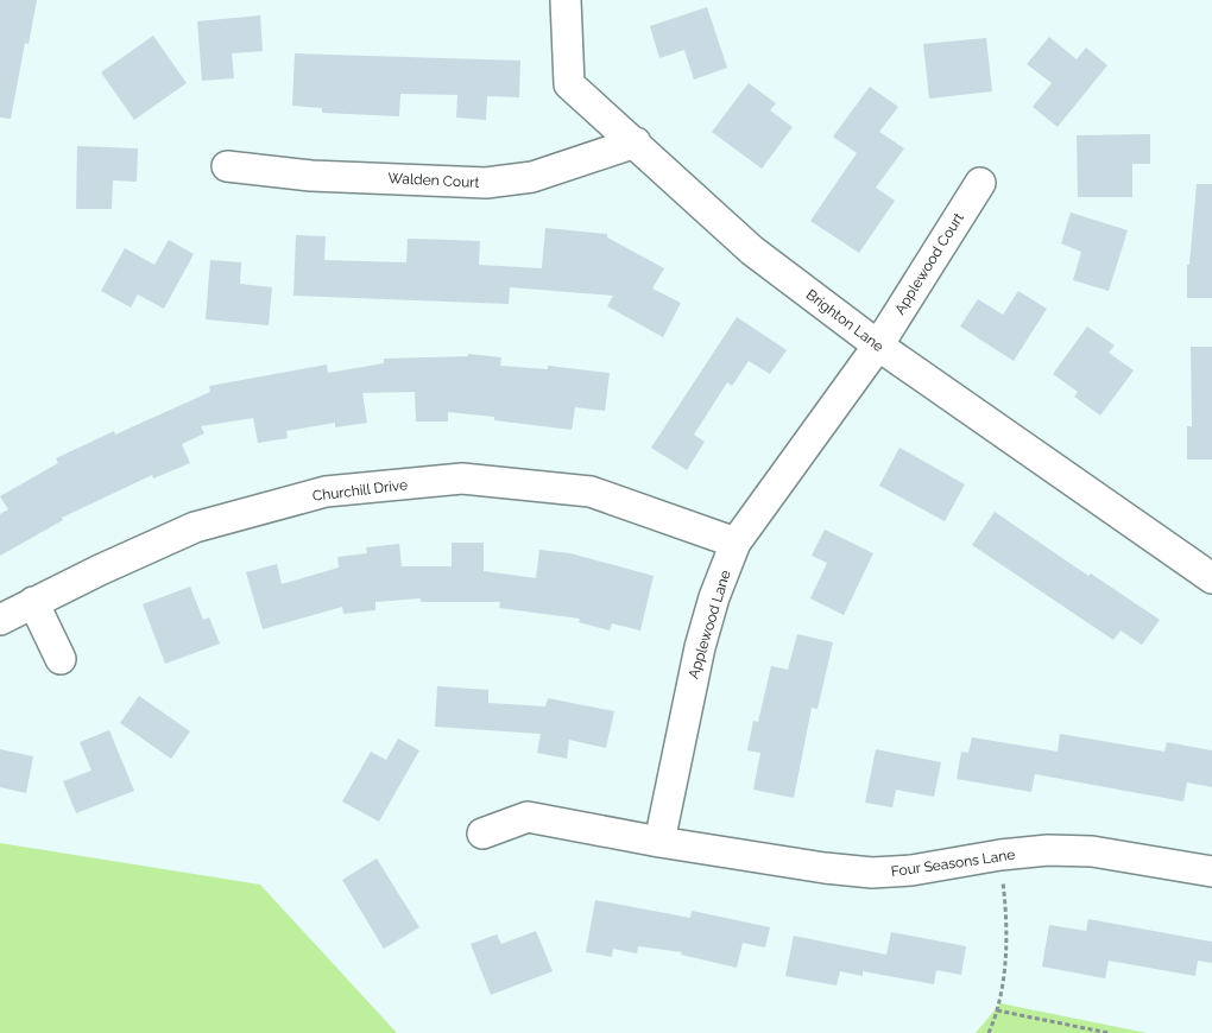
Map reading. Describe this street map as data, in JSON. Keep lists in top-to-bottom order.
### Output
{
  "streets": {
    "street": [
      "Walden Court",
      "Applewood Court",
      "Brighton Lane",
      "Churchill Drive",
      "Applewood Lane",
      "Four Seasons Lane"
    ]
  },
  "crossings": [
    ["Walden Court", "Brighton Lane"],
    ["Applewood Court", "Brighton Lane"],
    ["Applewood Court", "Applewood Lane"],
    ["Brighton Lane", "Applewood Lane"],
    ["Churchill Drive", "Applewood Lane"],
    ["Applewood Lane", "Four Seasons Lane"]
  ]
}
